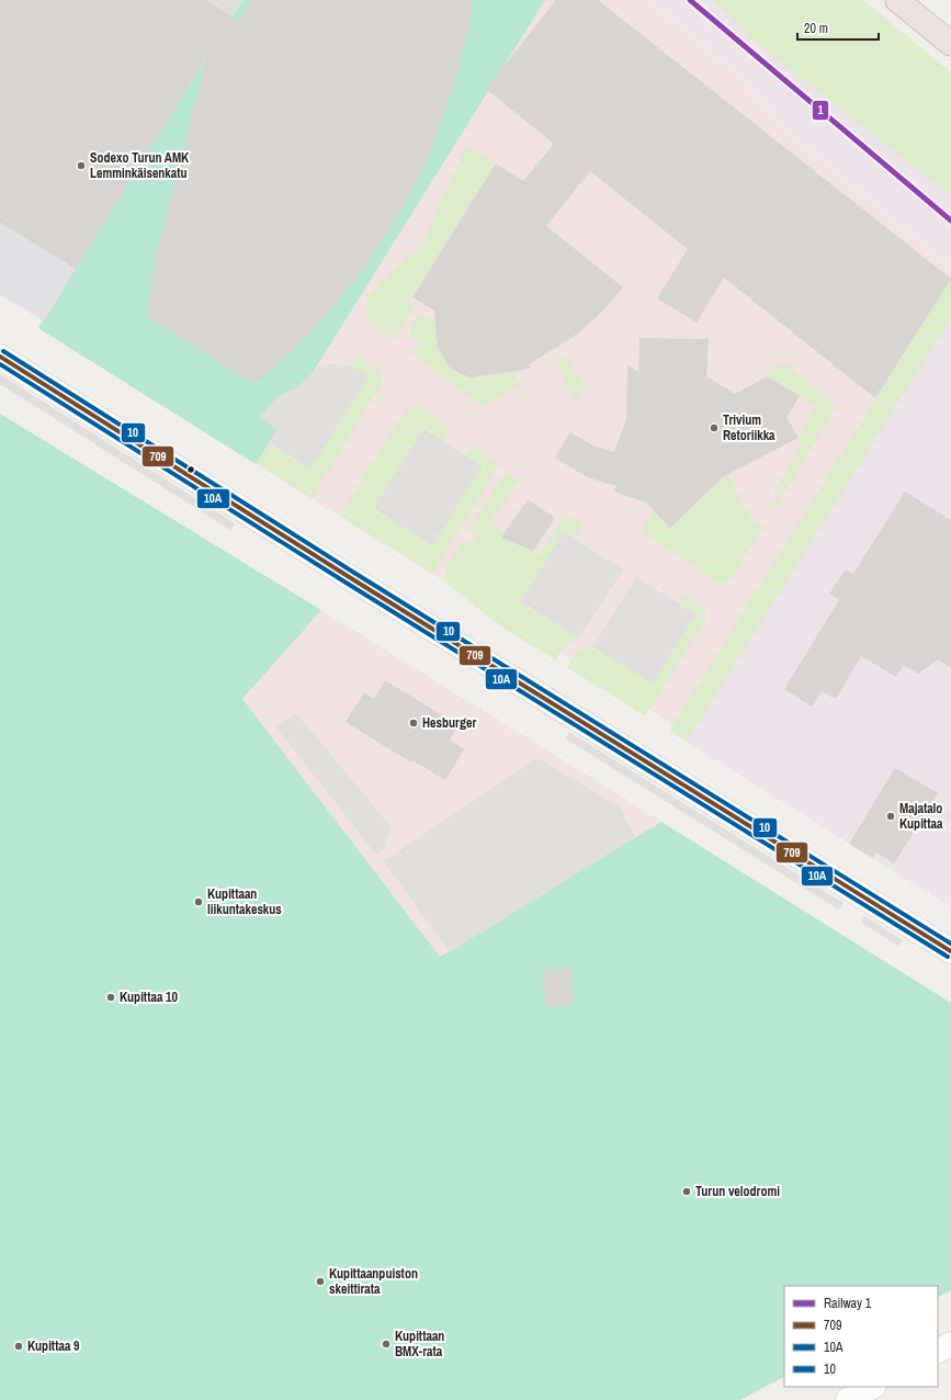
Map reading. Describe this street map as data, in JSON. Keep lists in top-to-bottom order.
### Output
{
  "places": [
    "Sodexo Turun AMK Lemminkäisenkatu",
    "Trivium Retoriikka",
    "Hesburger",
    "Majatalo Kupittaa",
    "Kupittaan liikuntakeskus",
    "Kupittaa 10",
    "Turun velodromi",
    "Kupittaanpuiston skeittirata",
    "Kupittaan BMX-rata",
    "Kupittaa 9"
  ],
  "lines": [
    "rail line 1",
    "transit line 10",
    "transit line 709",
    "transit line 10A"
  ],
  "legend": [
    "Railway 1",
    "709",
    "10A",
    "10"
  ],
  "scale_bar": "20 m"
}
